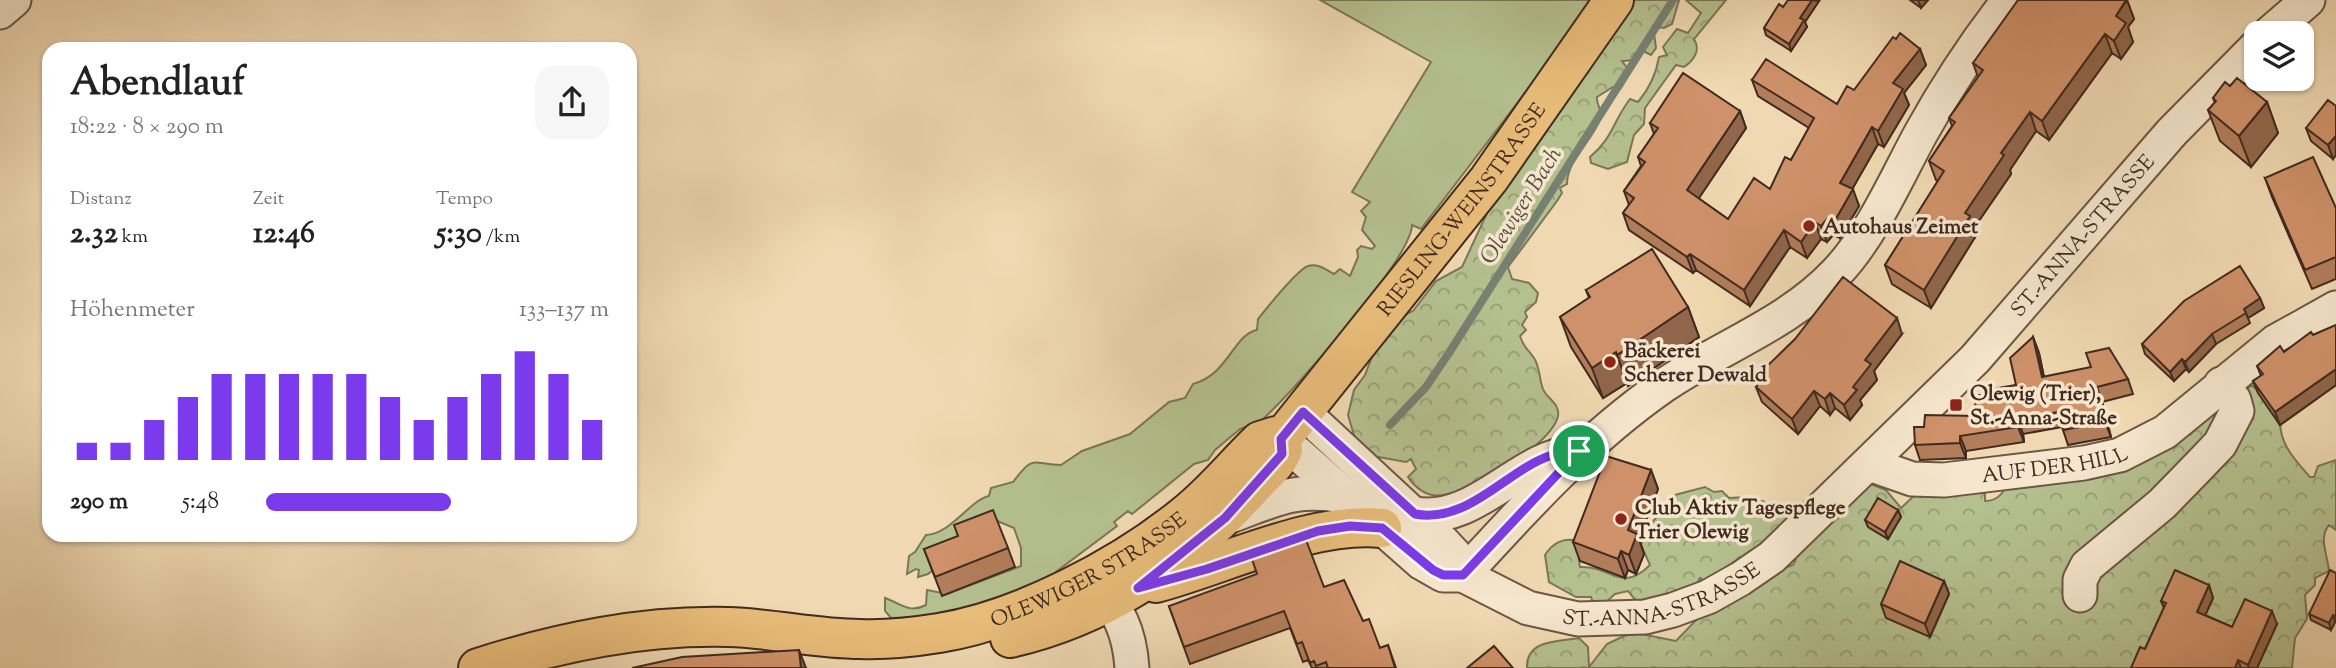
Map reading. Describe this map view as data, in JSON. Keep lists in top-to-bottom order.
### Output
{
  "streets": {
    "main road": ["RIESLING-WEINSTRASSE", "OLEWIGER STRASSE"],
    "street": ["ST.-ANNA-STRASSE", "AUF DER HILL"]
  },
  "crossings": [
    ["RIESLING-WEINSTRASSE", "ST.-ANNA-STRASSE"],
    ["RIESLING-WEINSTRASSE", "OLEWIGER STRASSE"],
    ["ST.-ANNA-STRASSE", "AUF DER HILL"],
    ["ST.-ANNA-STRASSE", "OLEWIGER STRASSE"]
  ],
  "water": ["Olewiger Bach"],
  "places": {
    "other": ["Autohaus Zeimet", "Bäckerei Scherer Dewald", "Club Aktiv Tagespflege Trier Olewig"],
    "transit": ["Olewig (Trier), St.-Anna-Straße"]
  },
  "page": {
    "heading": ["Abendlauf", "18:22 · 8 × 290 m"],
    "stats": [
      ["Distanz", "2.32 km"],
      ["Zeit", "12:46"],
      ["Tempo", "5:30 /km"]
    ],
    "chart": ["Höhenmeter", "133–137 m"],
    "list": [
      {
        "name": "290 m",
        "note": "5:48"
      }
    ]
  }
}
